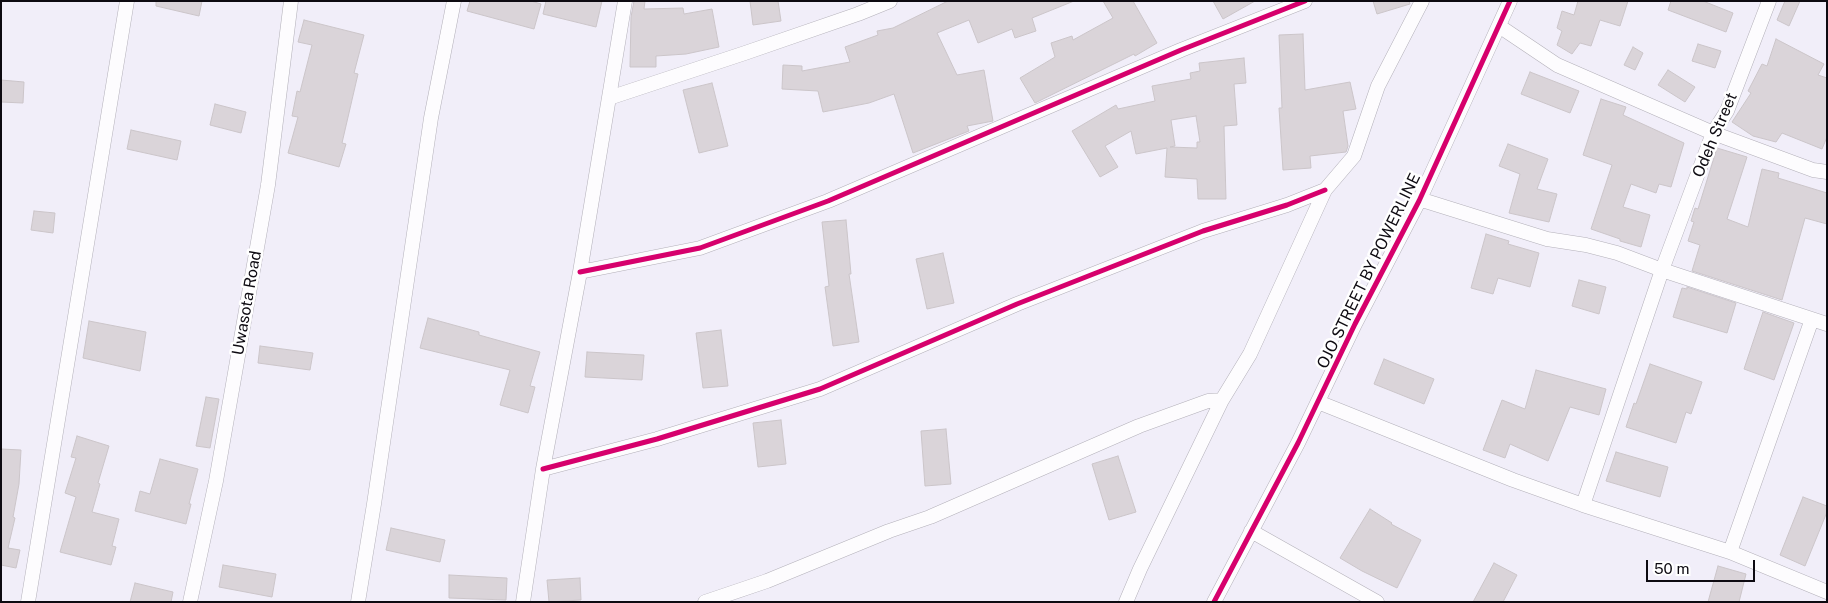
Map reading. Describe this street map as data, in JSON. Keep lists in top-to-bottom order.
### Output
{
  "streets": {
    "street": ["Odeh Street", "OJO STREET BY POWERLINE", "Uwasota Road"]
  },
  "scale_bar": "50 m"
}
